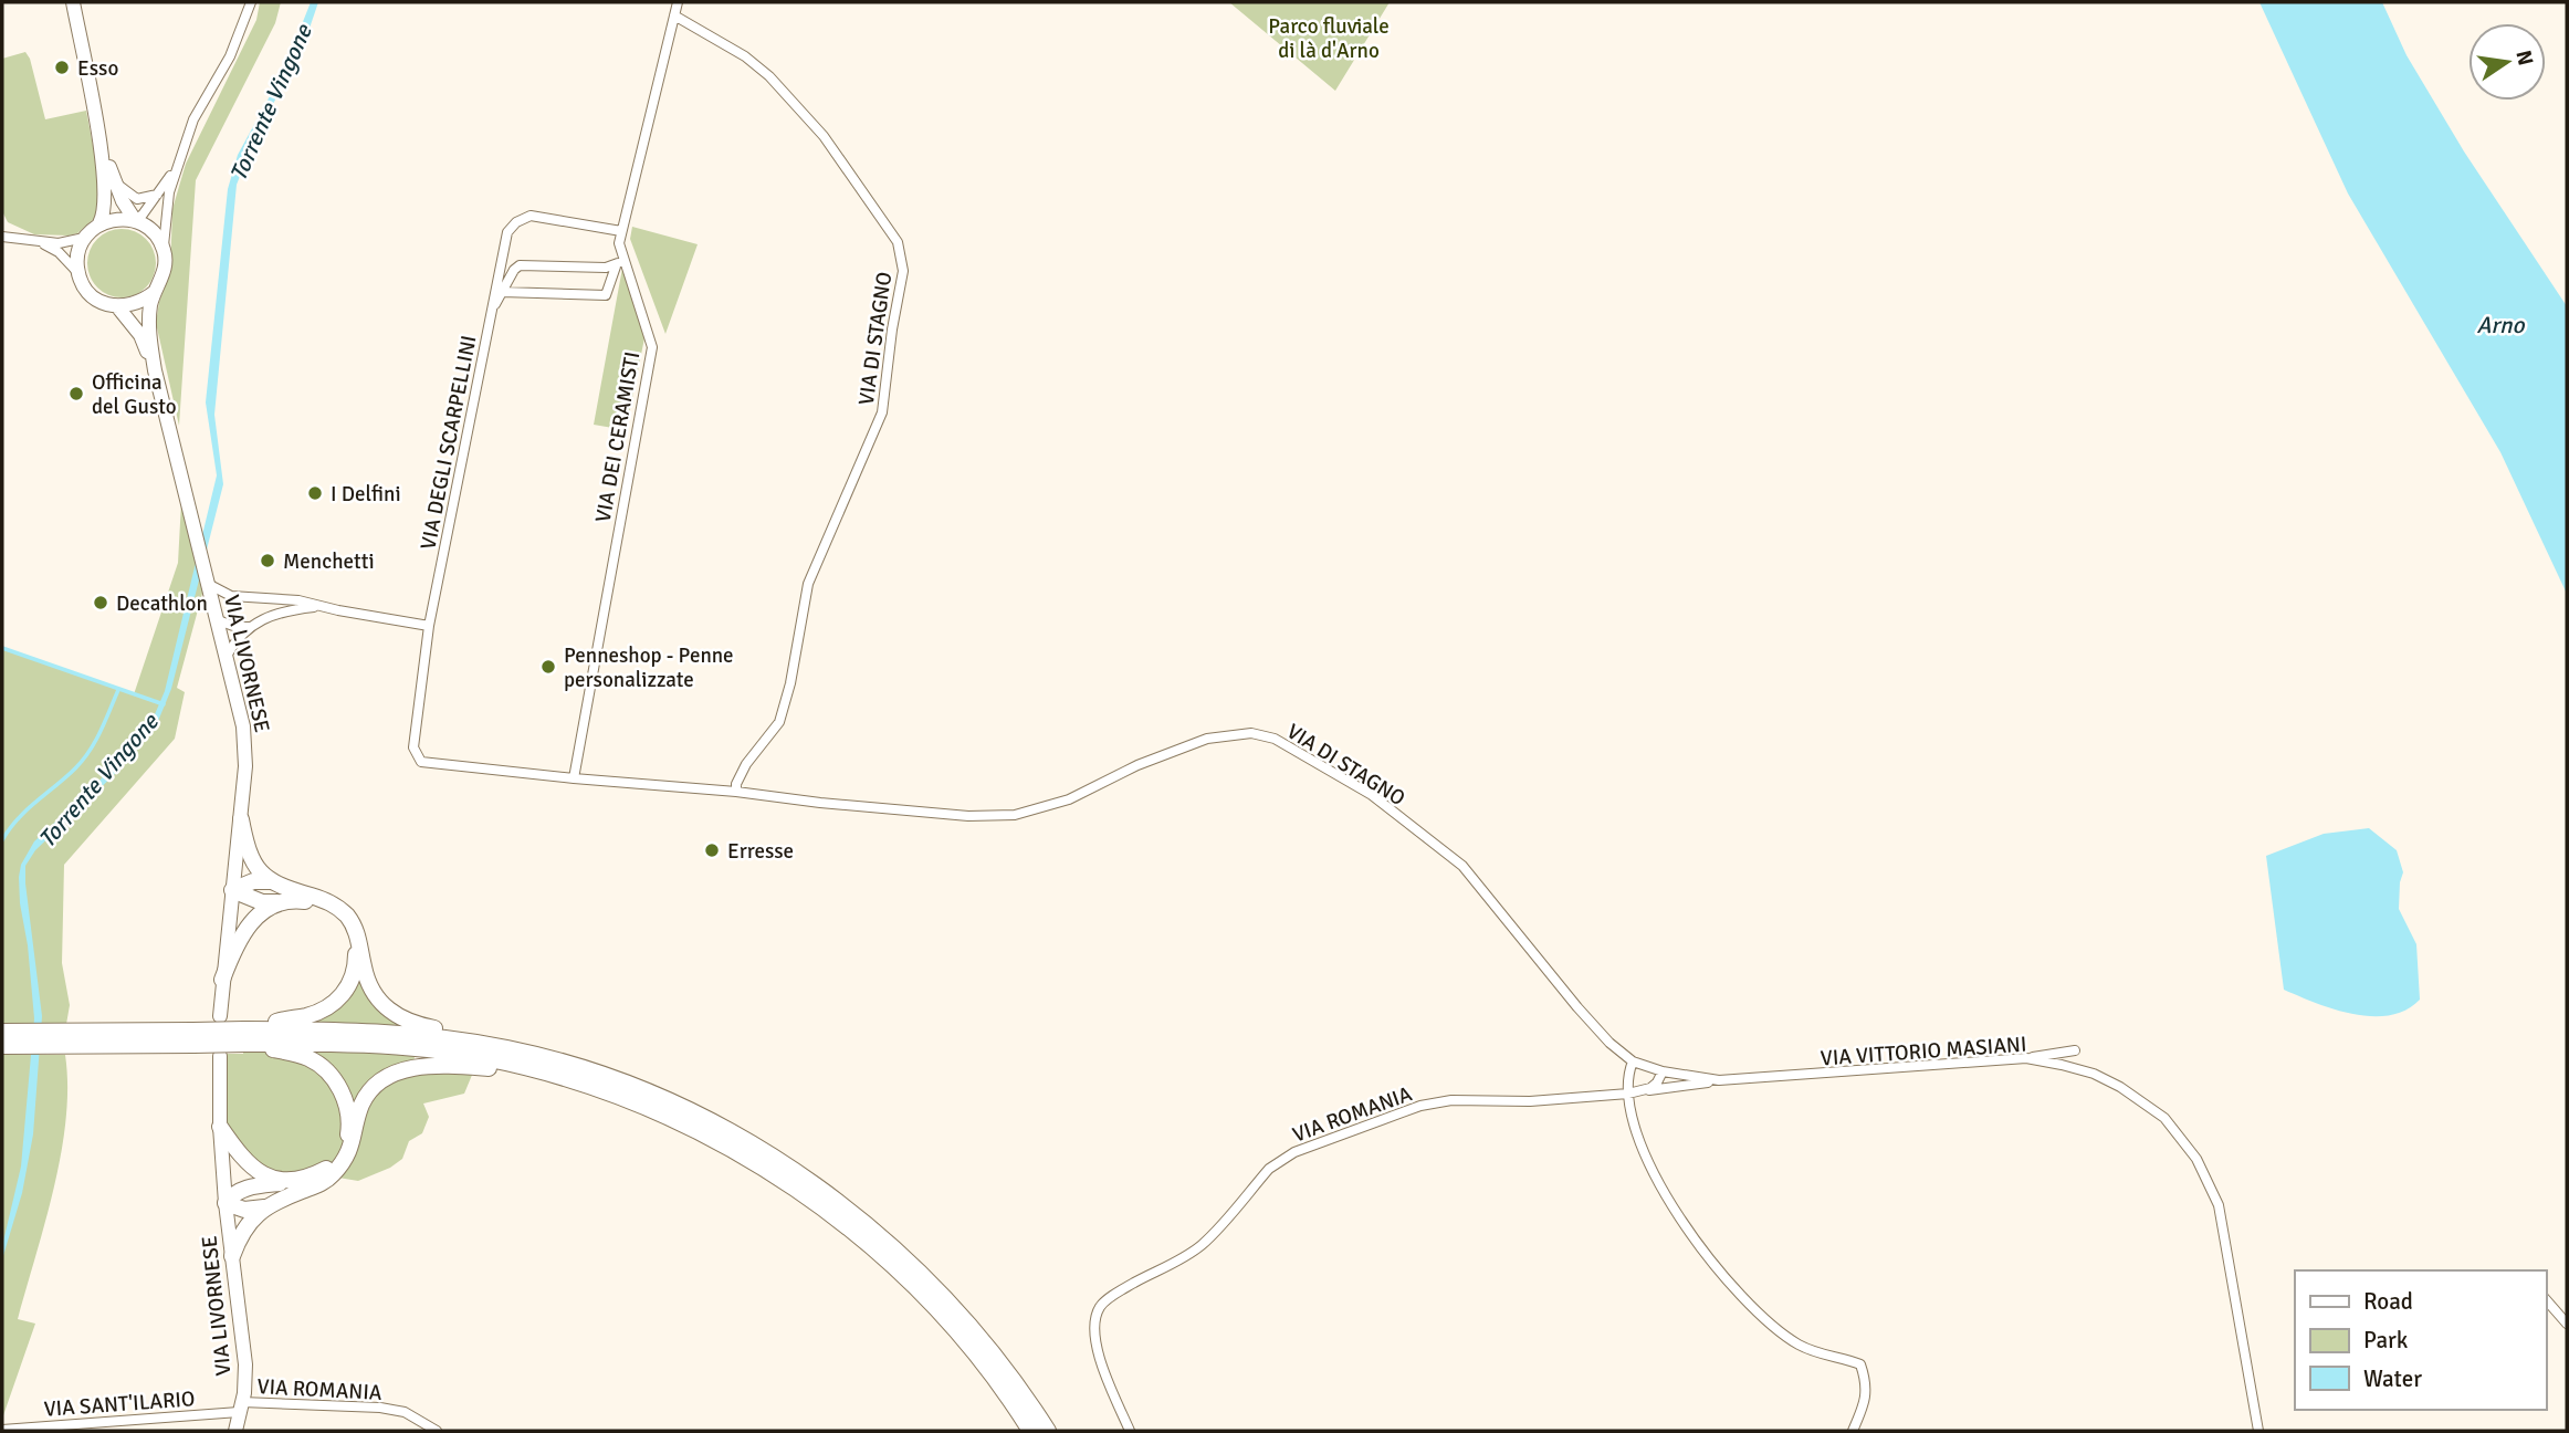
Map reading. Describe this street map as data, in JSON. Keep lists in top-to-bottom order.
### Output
{
  "streets": {
    "main road": ["VIA LIVORNESE"],
    "street": [
      "VIA DI STAGNO",
      "VIA DEI CERAMISTI",
      "VIA DEGLI SCARPELLINI",
      "VIA VITTORIO MASIANI",
      "VIA ROMANIA",
      "VIA SANT'ILARIO"
    ]
  },
  "crossings": [
    ["VIA DI STAGNO", "VIA DEI CERAMISTI"],
    ["VIA DI STAGNO", "VIA DEGLI SCARPELLINI"],
    ["VIA DI STAGNO", "VIA VITTORIO MASIANI"],
    ["VIA DEI CERAMISTI", "VIA DEGLI SCARPELLINI"],
    ["VIA LIVORNESE", "VIA ROMANIA"],
    ["VIA LIVORNESE", "VIA SANT'ILARIO"],
    ["VIA VITTORIO MASIANI", "VIA ROMANIA"],
    ["VIA ROMANIA", "VIA SANT'ILARIO"]
  ],
  "water": ["Torrente Vingone", "Arno"],
  "parks": ["Parco fluviale di là d'Arno"],
  "places": [
    "Esso",
    "Officina del Gusto",
    "I Delfini",
    "Menchetti",
    "Decathlon",
    "Penneshop - Penne personalizzate",
    "Erresse"
  ],
  "legend": ["Road", "Park", "Water"],
  "north": "right"
}
